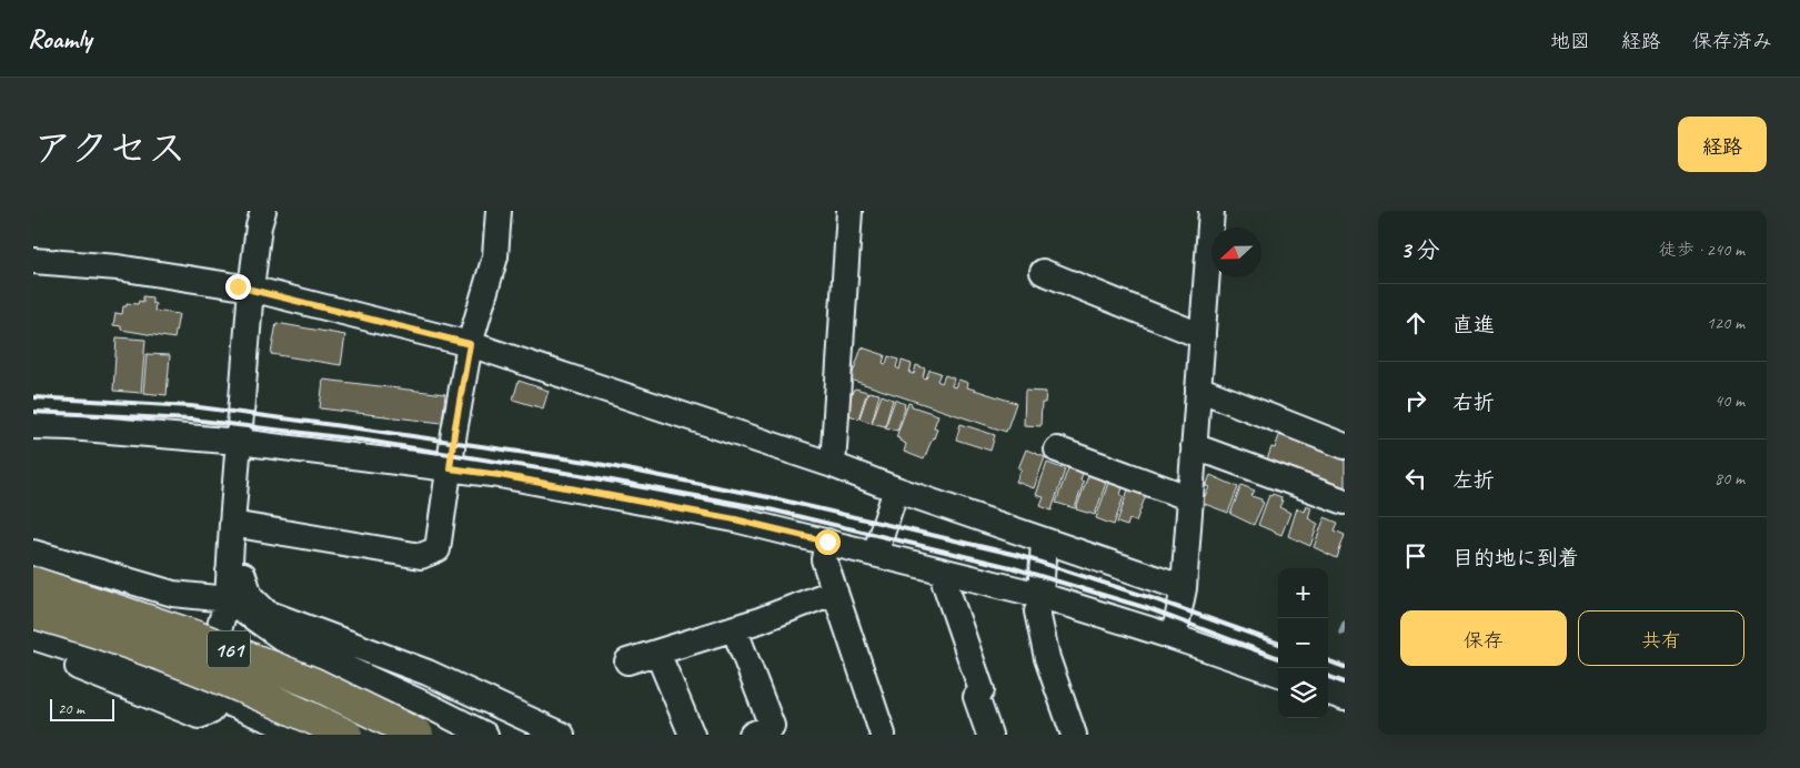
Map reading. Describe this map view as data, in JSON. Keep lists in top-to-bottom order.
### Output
{
  "streets": {
    "highway": ["161"]
  },
  "scale_bar": "20 m",
  "north": "left",
  "page": {
    "header": "Roamly",
    "nav": ["地図", "経路", "保存済み"],
    "title": "アクセス",
    "buttons": [
      "経路",
      ["保存", "共有"]
    ],
    "heading": ["3 分", "徒歩 · 240 m"],
    "list": [
      ["直進", "120 m"],
      ["右折", "40 m"],
      ["左折", "80 m"],
      "目的地に到着"
    ],
    "map_buttons": ["+", "−"],
    "scale": "20 m"
  }
}
